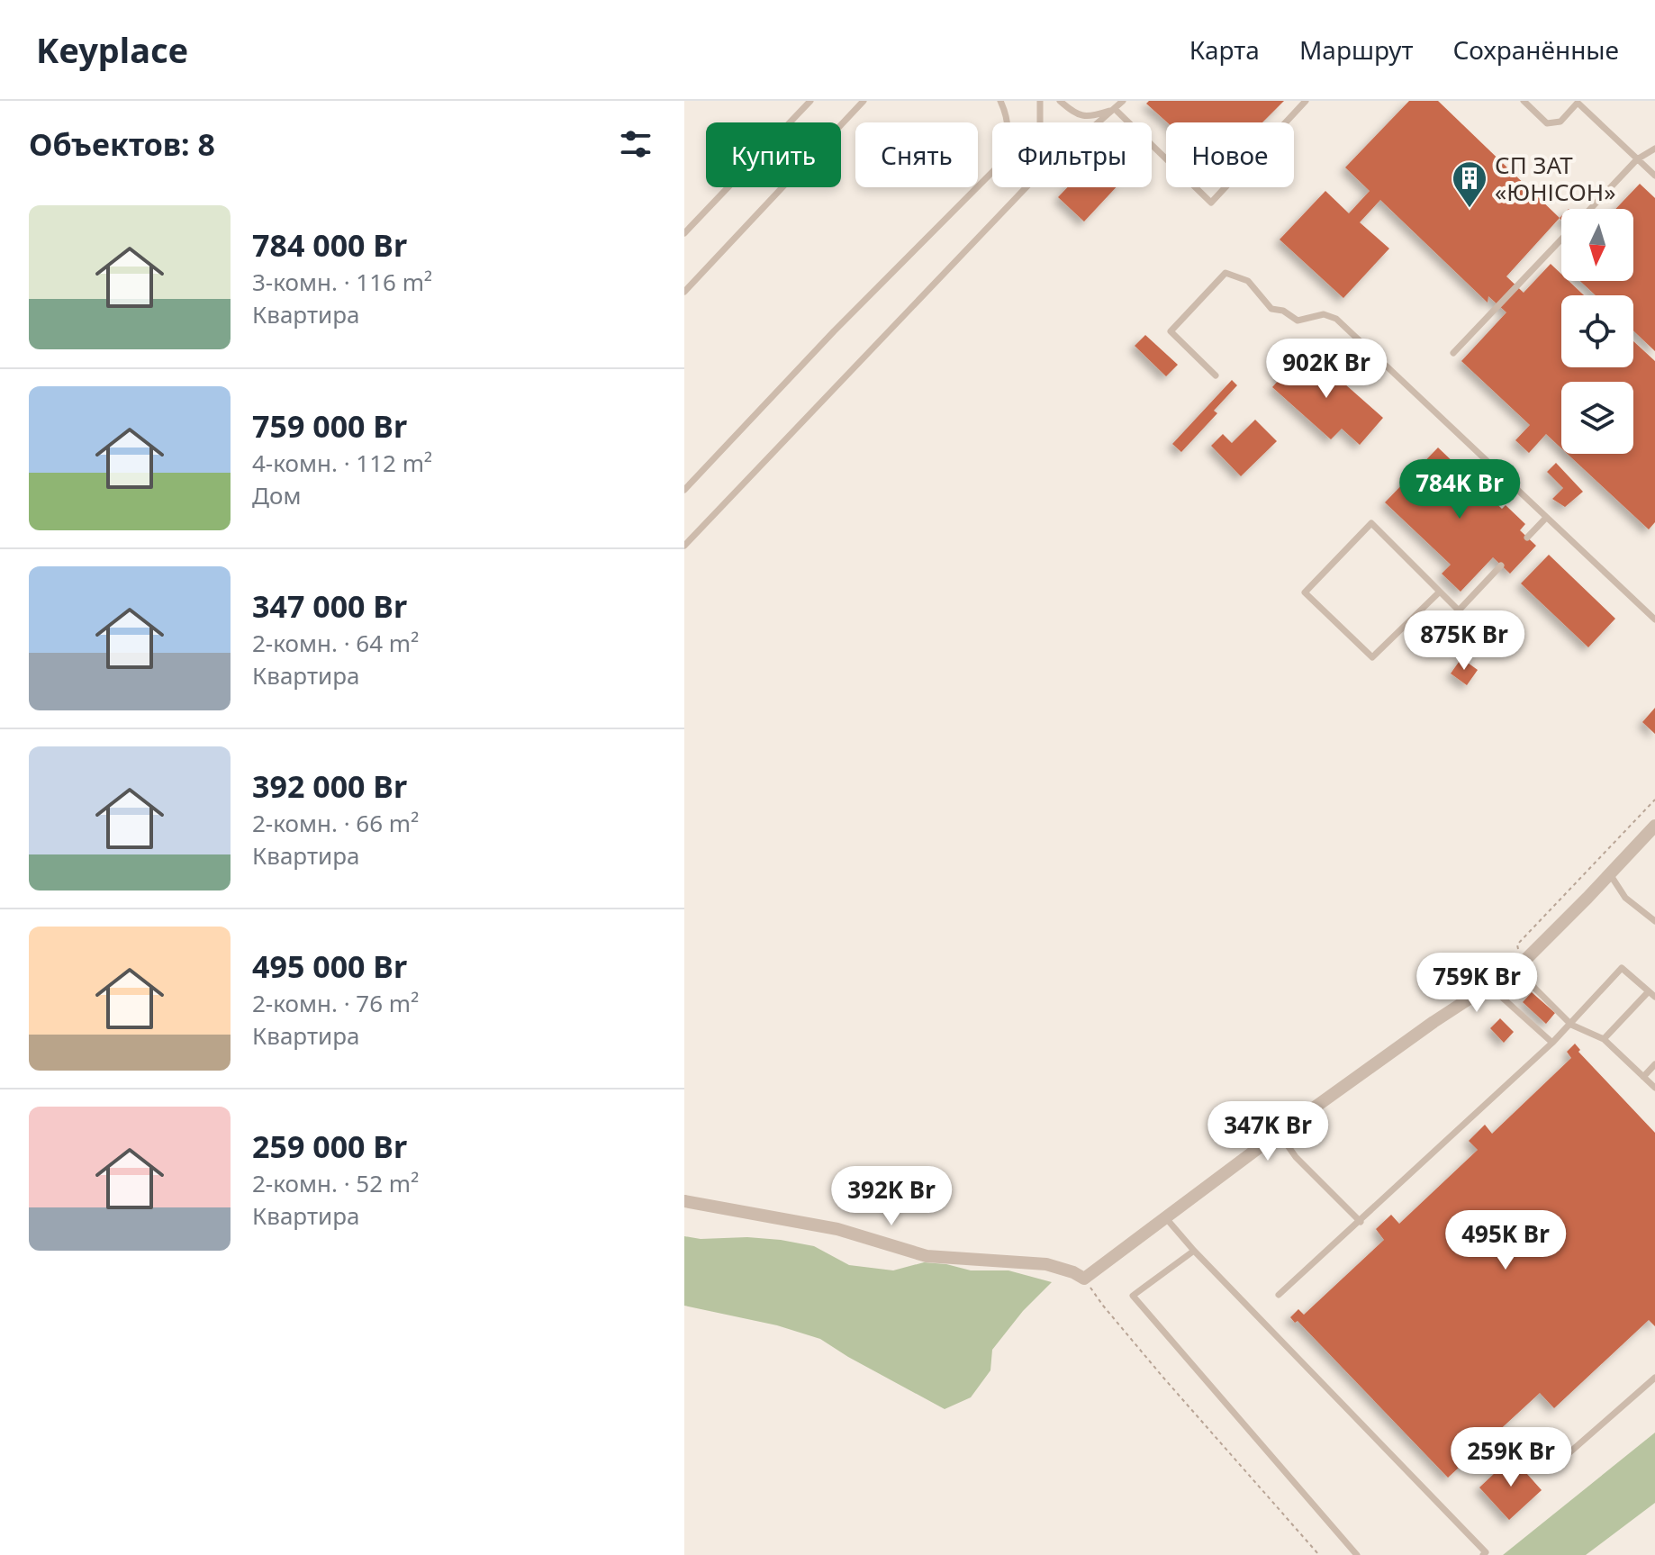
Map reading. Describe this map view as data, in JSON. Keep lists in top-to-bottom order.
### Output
{
  "places": {
    "building": ["СП ЗАТ «ЮНІСОН»"]
  },
  "north": "bottom",
  "page": {
    "header": "Keyplace",
    "nav": ["Карта", "Маршрут", "Сохранённые"],
    "heading": "Объектов: 8",
    "chip": [
      "Купить",
      "Снять",
      "Фильтры",
      "Новое"
    ],
    "list": [
      {
        "name": "784 000 Br",
        "note": "3-комн. · 116 m² · Квартира"
      },
      {
        "name": "759 000 Br",
        "note": "4-комн. · 112 m² · Дом"
      },
      {
        "name": "347 000 Br",
        "note": "2-комн. · 64 m² · Квартира"
      },
      {
        "name": "392 000 Br",
        "note": "2-комн. · 66 m² · Квартира"
      },
      {
        "name": "495 000 Br",
        "note": "2-комн. · 76 m² · Квартира"
      },
      {
        "name": "259 000 Br",
        "note": "2-комн. · 52 m² · Квартира"
      }
    ],
    "price": [
      "902K Br",
      "784K Br",
      "875K Br",
      "759K Br",
      "347K Br",
      "392K Br",
      "495K Br",
      "259K Br"
    ]
  }
}
